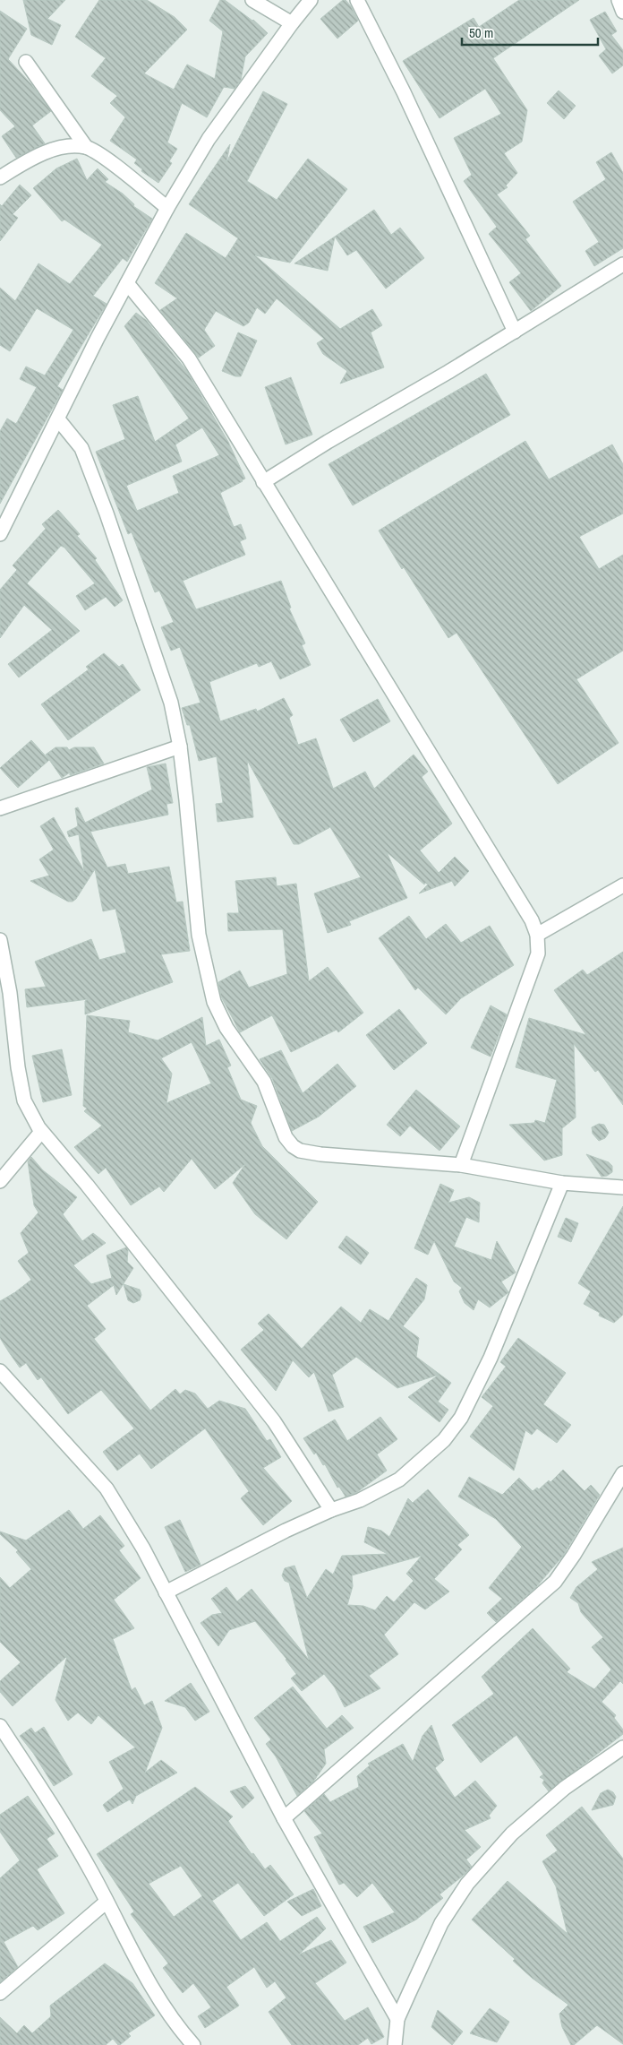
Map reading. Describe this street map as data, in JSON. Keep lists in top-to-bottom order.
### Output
{
  "scale_bar": "50 m"
}
